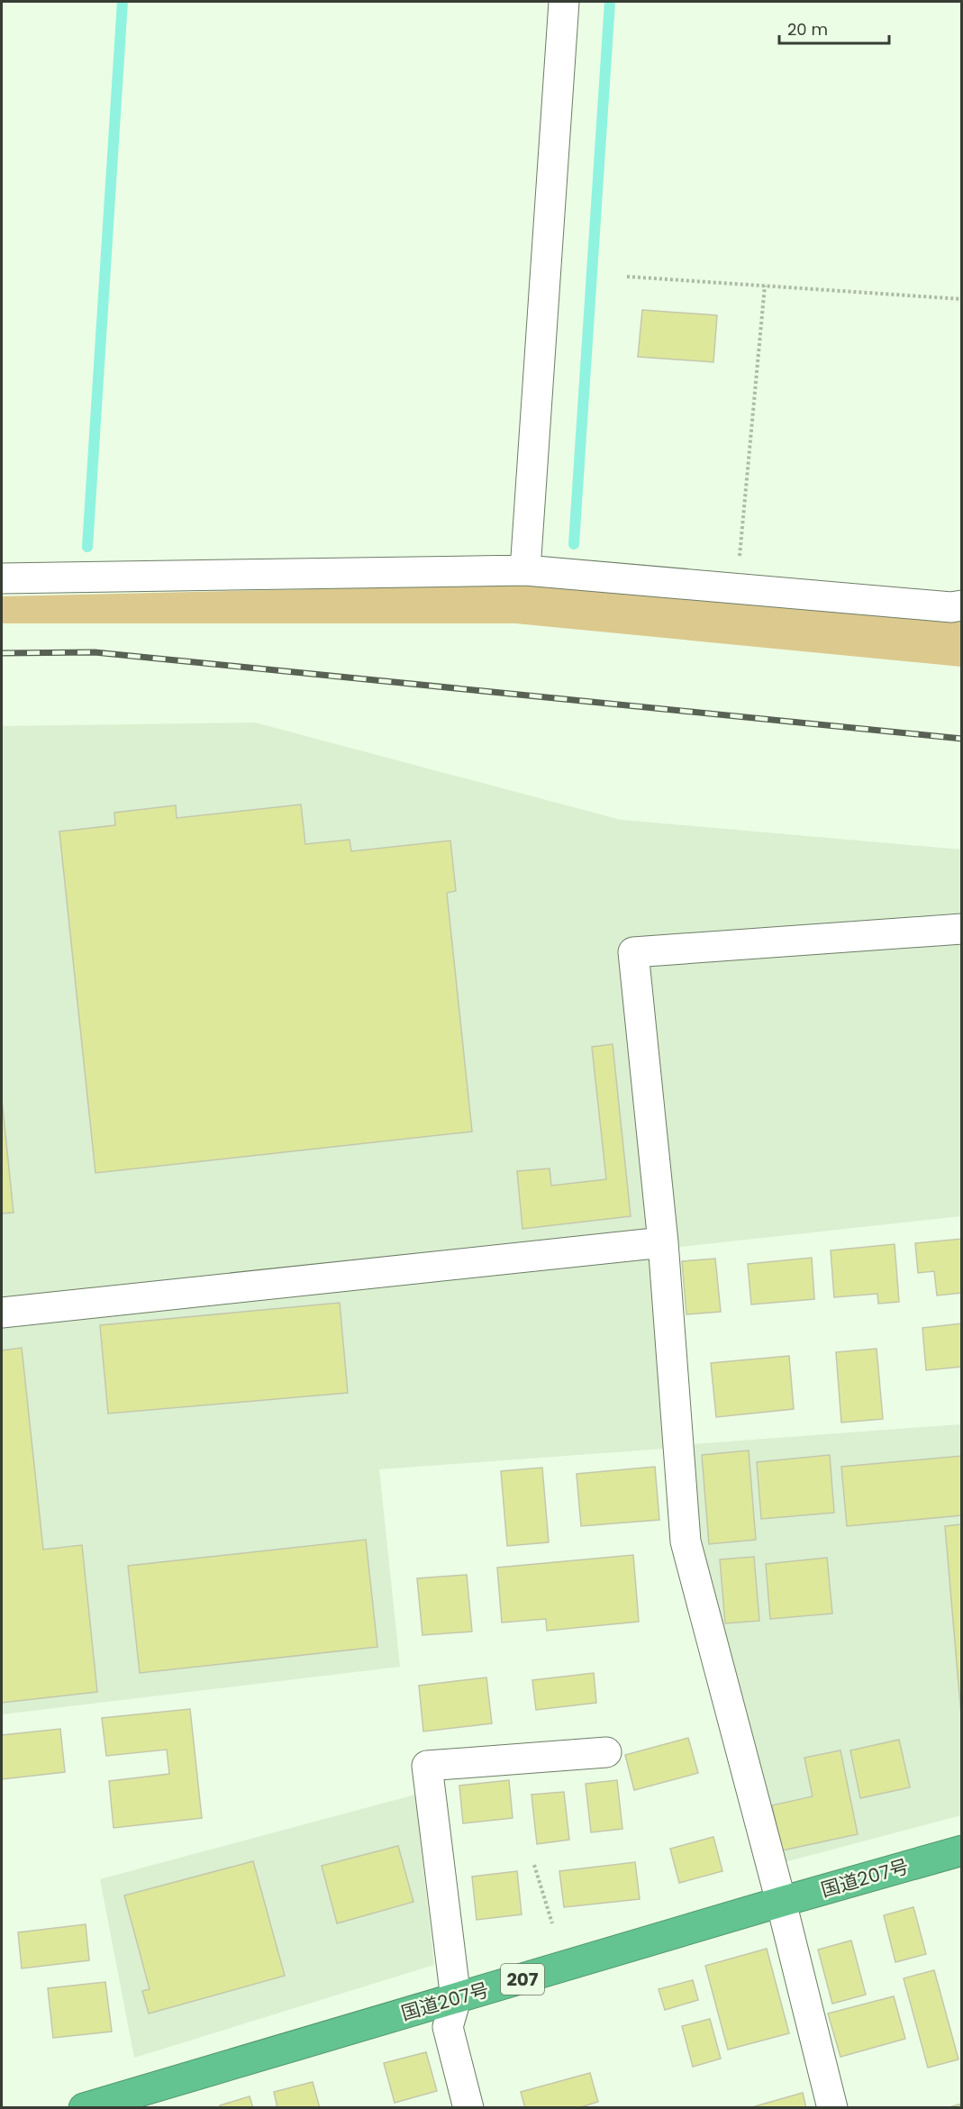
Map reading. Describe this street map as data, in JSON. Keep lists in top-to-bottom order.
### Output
{
  "streets": {
    "highway": ["国道207号", "207"]
  },
  "scale_bar": "20 m"
}
